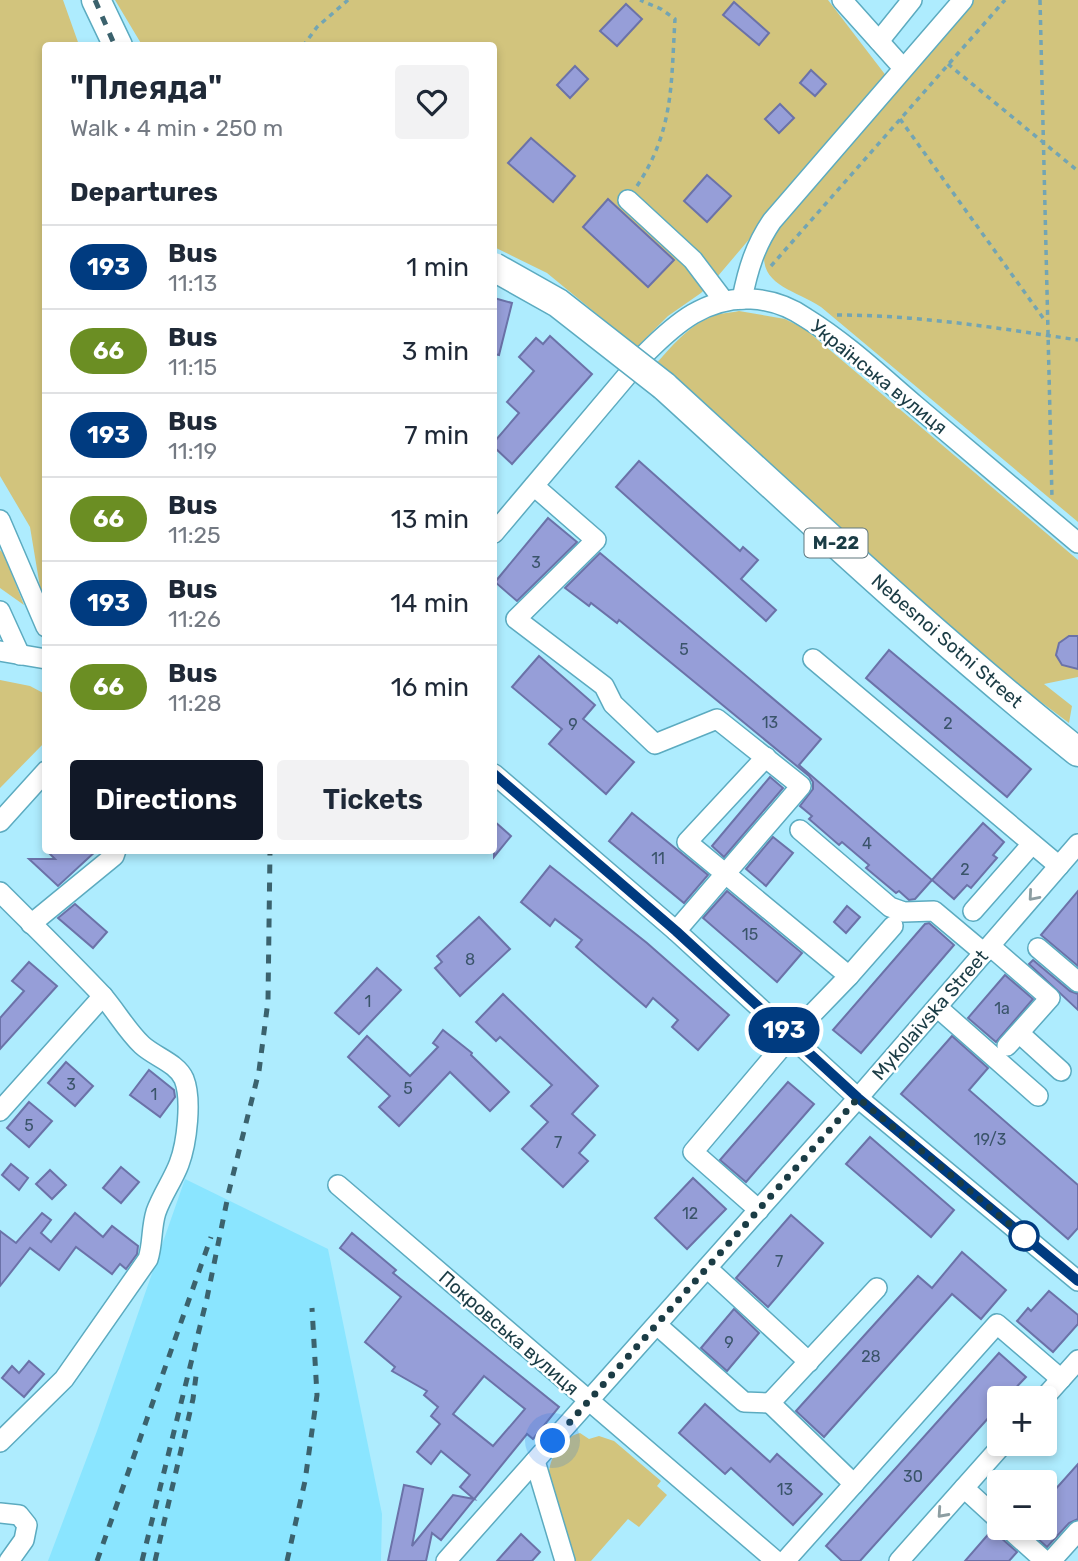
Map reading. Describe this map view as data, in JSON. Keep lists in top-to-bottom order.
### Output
{
  "streets": {
    "highway": ["М-22", "Nebesnoi Sotni Street"],
    "street": ["Українська вулиця", "Mykolaivska Street", "Покровська вулиця"]
  },
  "crossings": [
    ["Mykolaivska Street", "Покровська вулиця"]
  ],
  "lines": ["bus line 193"],
  "house_numbers": [
    "3",
    "5",
    "13",
    "2",
    "9",
    "4",
    "11",
    "2",
    "15",
    "8",
    "1",
    "1а",
    "3",
    "5",
    "1",
    "5",
    "19/3",
    "7",
    "12",
    "7",
    "9",
    "28",
    "30",
    "13"
  ],
  "page": {
    "on_map": "193",
    "heading": [
      ["\"Плеяда\"", "Walk · 4 min · 250 m"],
      "Departures"
    ],
    "list": [
      {
        "mark": "193",
        "name": "Bus",
        "note": "11:13",
        "value": "1 min"
      },
      {
        "mark": "66",
        "name": "Bus",
        "note": "11:15",
        "value": "3 min"
      },
      {
        "mark": "193",
        "name": "Bus",
        "note": "11:19",
        "value": "7 min"
      },
      {
        "mark": "66",
        "name": "Bus",
        "note": "11:25",
        "value": "13 min"
      },
      {
        "mark": "193",
        "name": "Bus",
        "note": "11:26",
        "value": "14 min"
      },
      {
        "mark": "66",
        "name": "Bus",
        "note": "11:28",
        "value": "16 min"
      }
    ],
    "buttons": ["Directions", "Tickets"],
    "map_buttons": ["+", "−"]
  }
}
